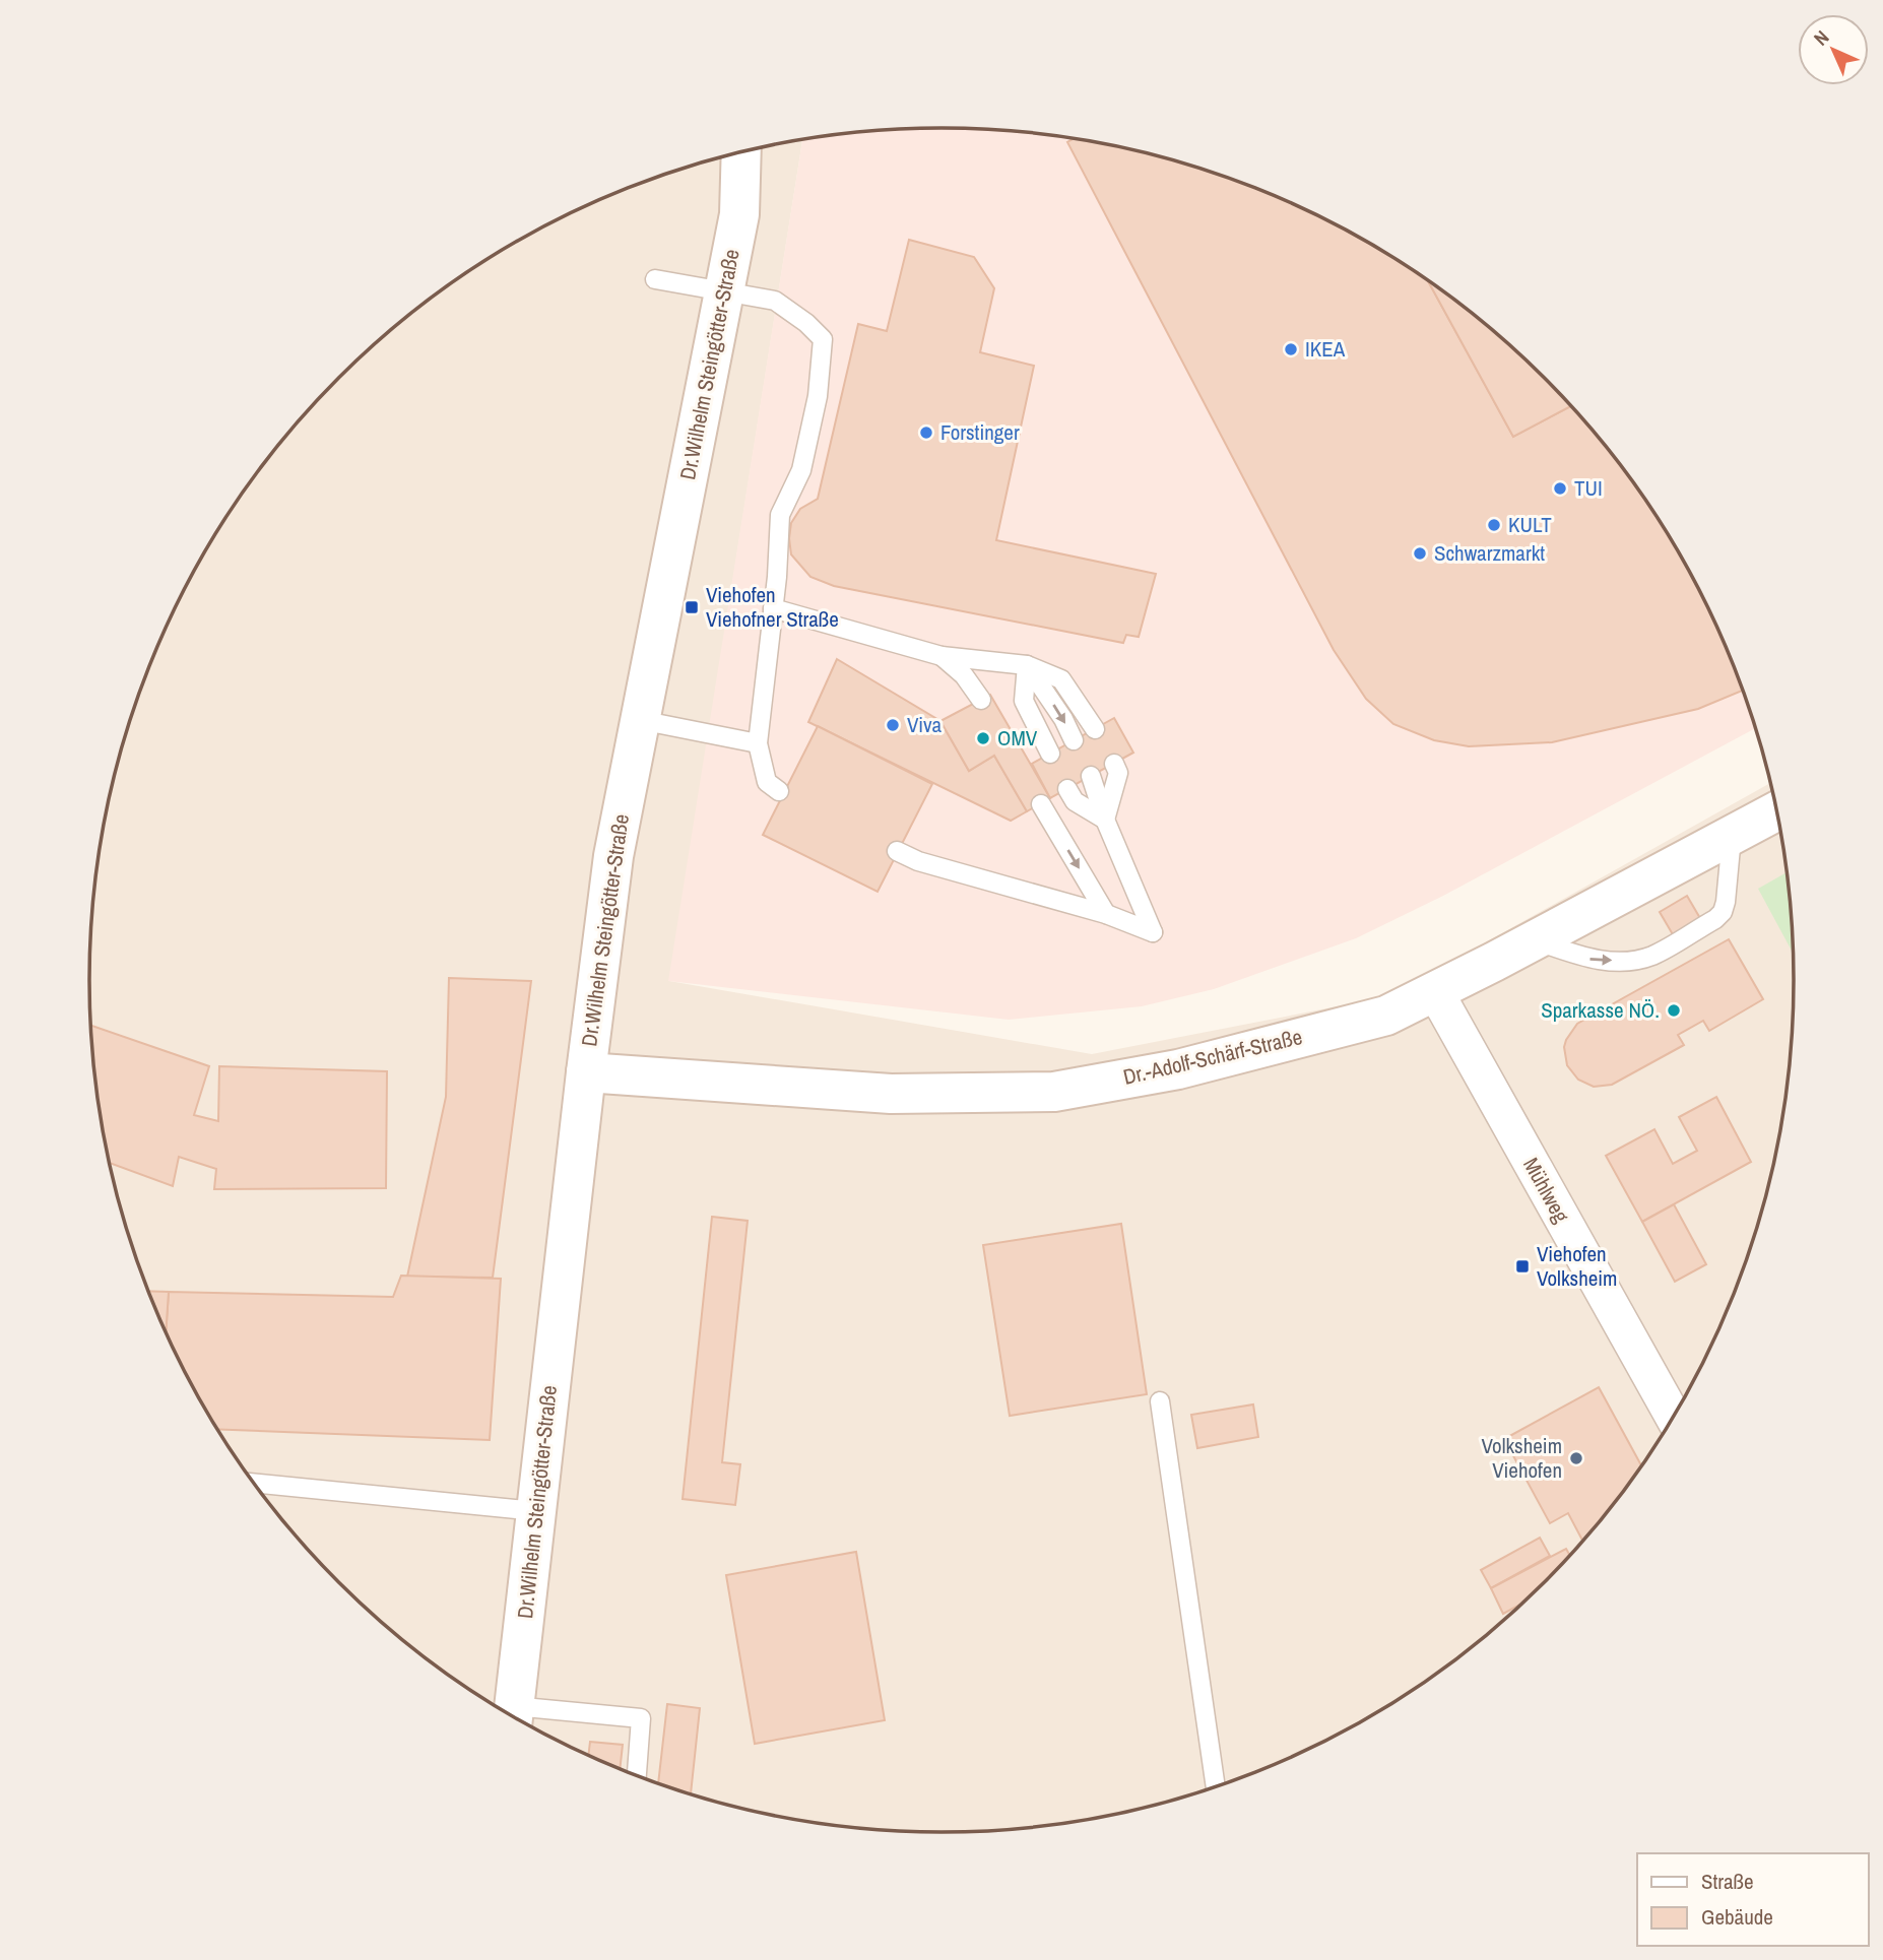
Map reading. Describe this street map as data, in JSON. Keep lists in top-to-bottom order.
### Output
{
  "streets": {
    "main road": ["Dr.Wilhelm Steingötter-Straße", "Dr.-Adolf-Schärf-Straße"],
    "street": ["Mühlweg"]
  },
  "crossings": [
    ["Dr.Wilhelm Steingötter-Straße", "Dr.-Adolf-Schärf-Straße"],
    ["Dr.-Adolf-Schärf-Straße", "Mühlweg"]
  ],
  "places": {
    "other": [
      "IKEA",
      "Forstinger",
      "TUI",
      "KULT",
      "Schwarzmarkt",
      "Viva",
      "OMV",
      "Sparkasse NÖ.",
      "Volksheim Viehofen"
    ],
    "transit": ["Viehofen Viehofner Straße", "Viehofen Volksheim"]
  },
  "legend": ["Straße", "Gebäude"],
  "north": "top left"
}
